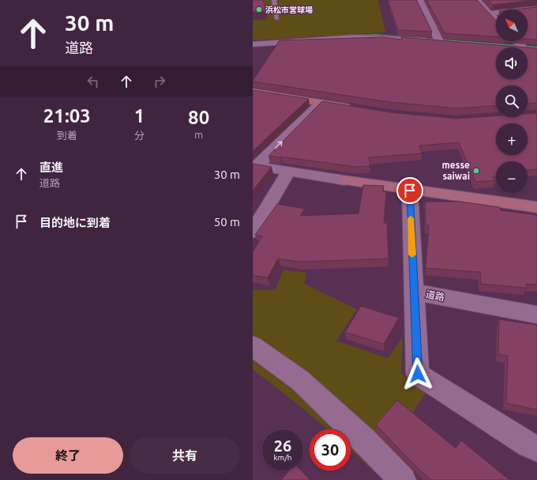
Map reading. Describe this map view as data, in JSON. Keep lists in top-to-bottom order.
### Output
{
  "streets": {
    "street": ["道路"]
  },
  "places": ["浜松市営球場", "messe saiwai"],
  "north": "top left",
  "page": {
    "turn": ["30 m", "道路"],
    "map_buttons": ["+", "−"],
    "eta": [
      "21:03",
      "到着",
      "1",
      "分",
      "80",
      "m"
    ],
    "list": [
      {
        "name": "直進",
        "note": "道路",
        "value": "30 m"
      },
      {
        "name": "目的地に到着",
        "value": "50 m"
      }
    ],
    "speed": "26 km/h",
    "limit": "30",
    "buttons": ["終了", "共有"]
  }
}
